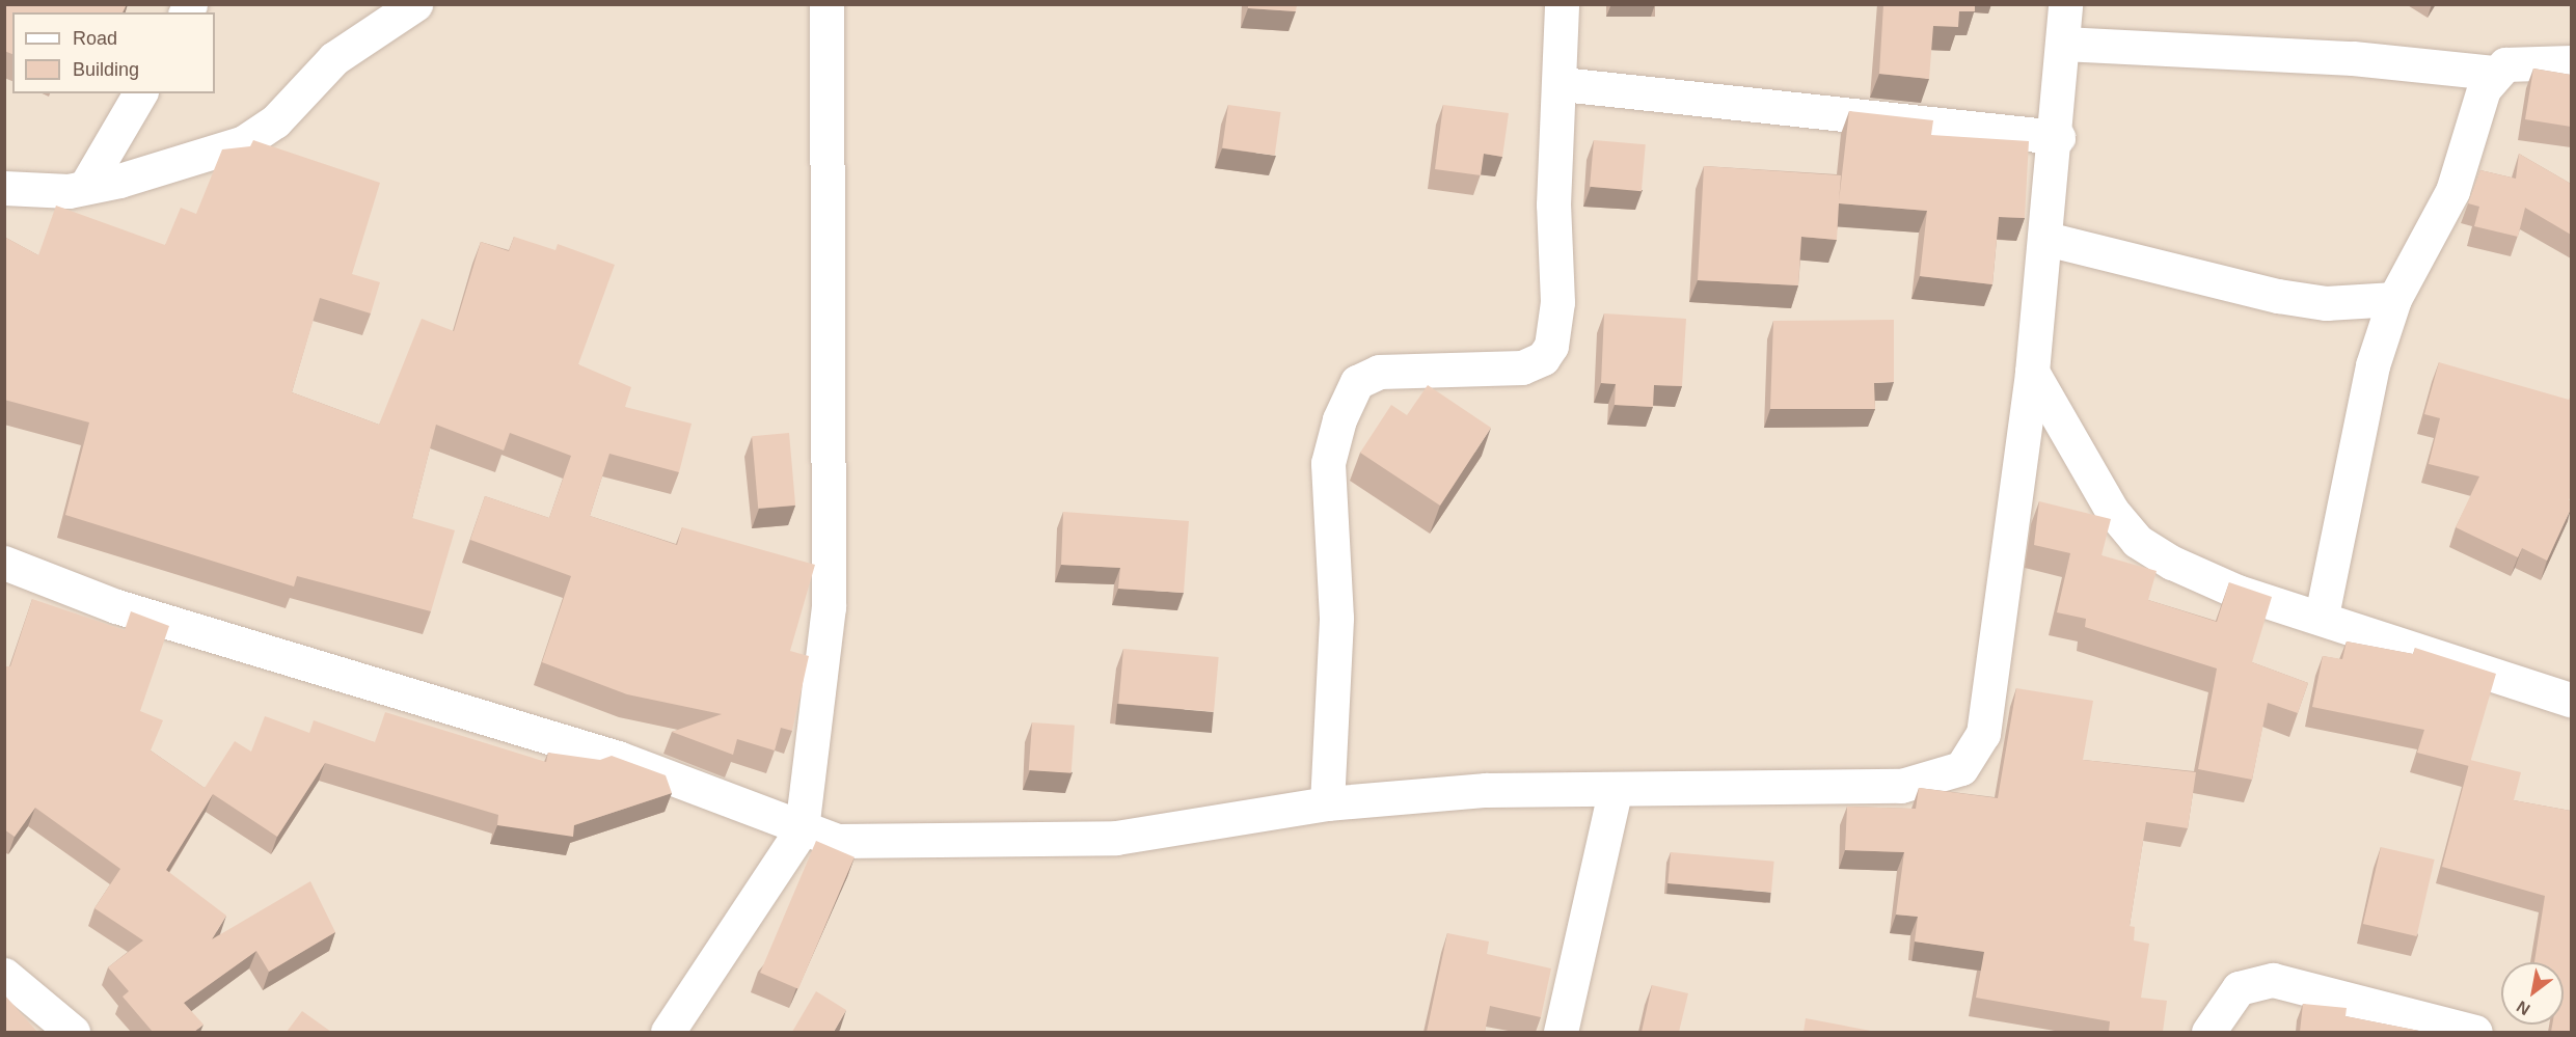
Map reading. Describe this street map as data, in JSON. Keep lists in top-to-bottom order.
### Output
{
  "legend": ["Road", "Building"],
  "north": "bottom left"
}
